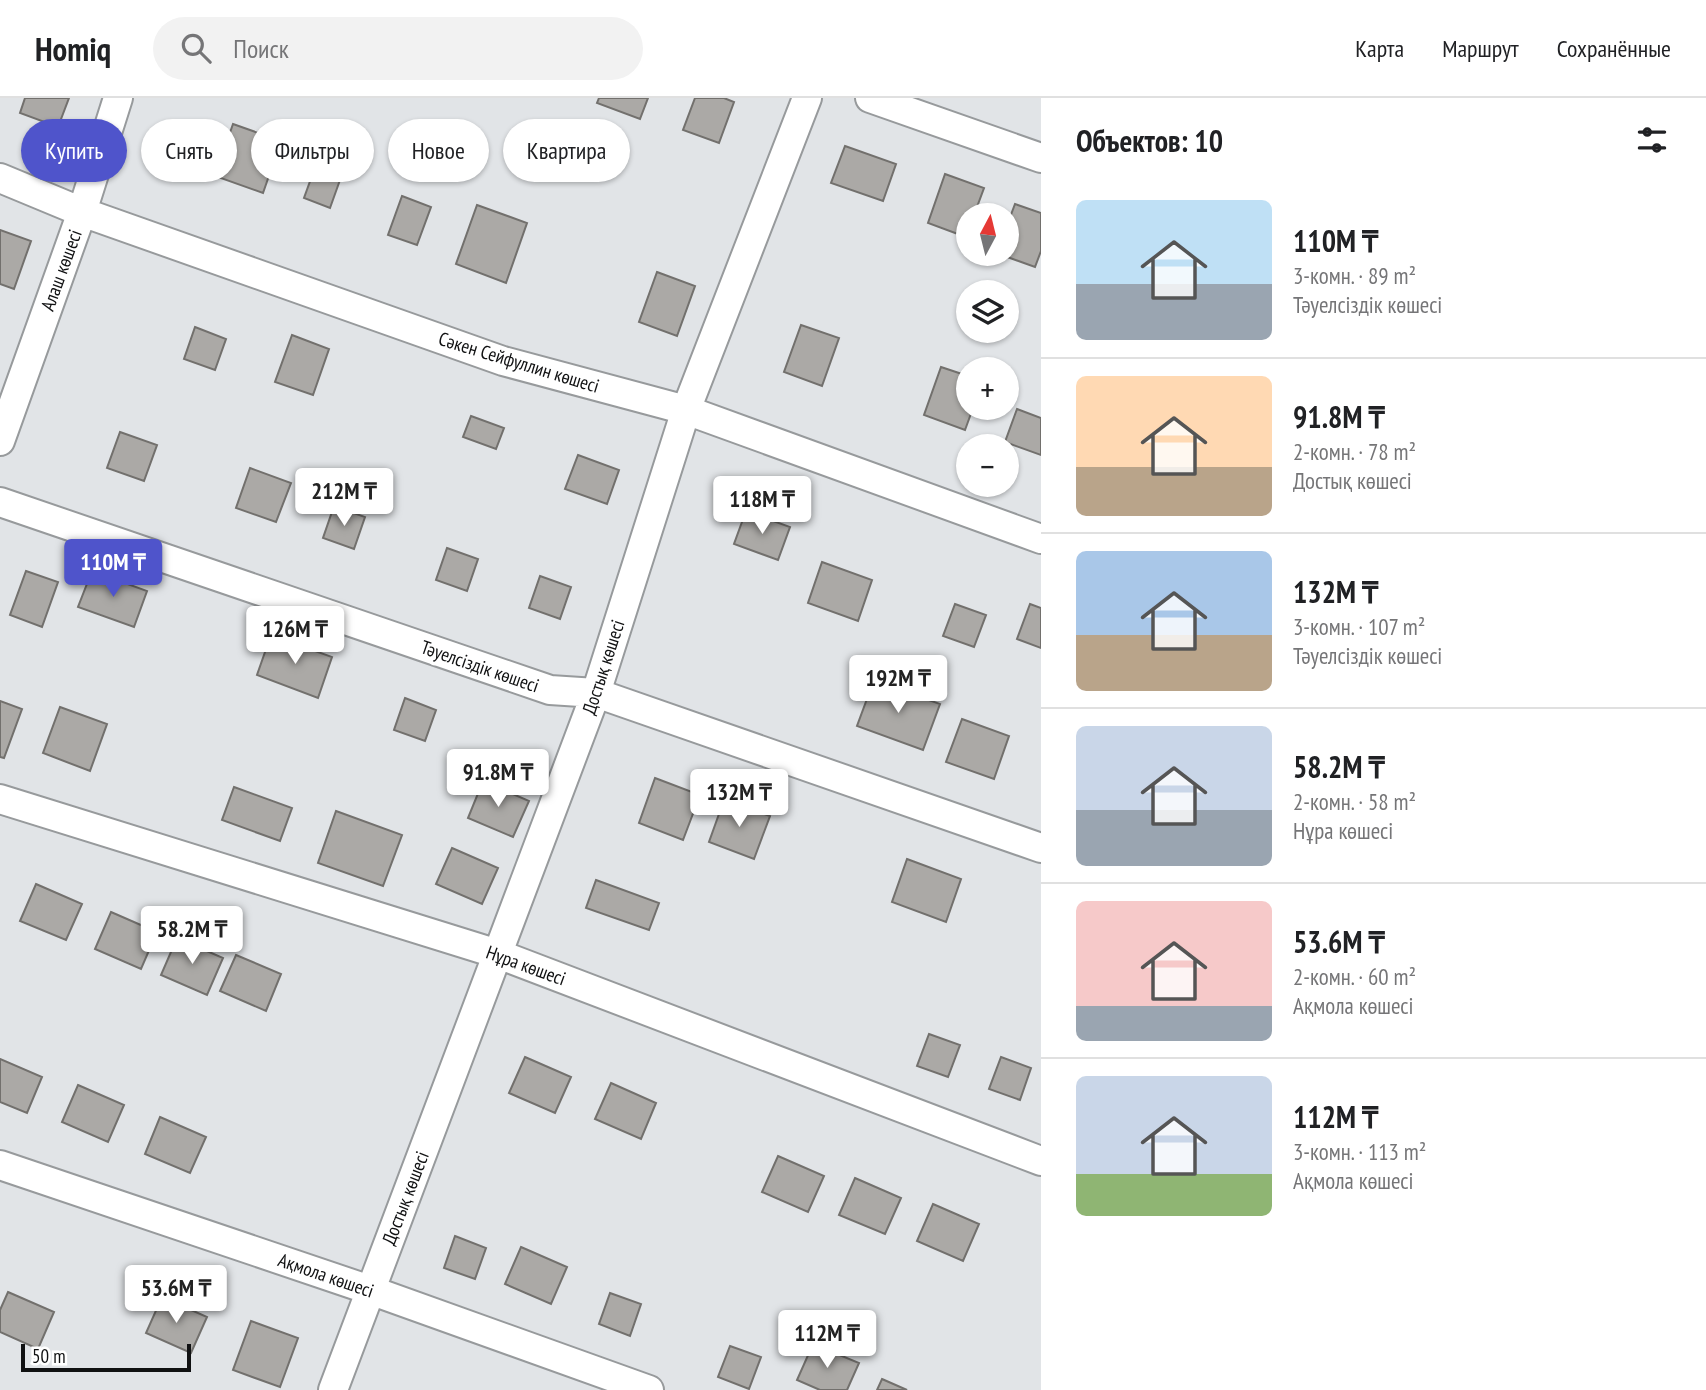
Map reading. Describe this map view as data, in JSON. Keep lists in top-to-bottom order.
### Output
{
  "streets": {
    "street": [
      "Алаш көшесі",
      "Сәкен Сейфуллин көшесі",
      "Тәуелсіздік көшесі",
      "Достық көшесі",
      "Нұра көшесі",
      "Ақмола көшесі"
    ]
  },
  "crossings": [
    ["Алаш көшесі", "Сәкен Сейфуллин көшесі"],
    ["Сәкен Сейфуллин көшесі", "Достық көшесі"],
    ["Тәуелсіздік көшесі", "Достық көшесі"],
    ["Достық көшесі", "Нұра көшесі"],
    ["Достық көшесі", "Ақмола көшесі"]
  ],
  "scale_bar": "50 m",
  "north": "top",
  "page": {
    "header": "Homiq",
    "search": "Поиск",
    "nav": ["Карта", "Маршрут", "Сохранённые"],
    "heading": "Объектов: 10",
    "chip": [
      "Купить",
      "Снять",
      "Фильтры",
      "Новое",
      "Квартира"
    ],
    "list": [
      {
        "name": "110M ₸",
        "note": "3-комн. · 89 m² · Тәуелсіздік көшесі"
      },
      {
        "name": "91.8M ₸",
        "note": "2-комн. · 78 m² · Достық көшесі"
      },
      {
        "name": "132M ₸",
        "note": "3-комн. · 107 m² · Тәуелсіздік көшесі"
      },
      {
        "name": "58.2M ₸",
        "note": "2-комн. · 58 m² · Нұра көшесі"
      },
      {
        "name": "53.6M ₸",
        "note": "2-комн. · 60 m² · Ақмола көшесі"
      },
      {
        "name": "112M ₸",
        "note": "3-комн. · 113 m² · Ақмола көшесі"
      }
    ],
    "map_buttons": ["+", "−"],
    "price": [
      "212M ₸",
      "118M ₸",
      "110M ₸",
      "126M ₸",
      "192M ₸",
      "91.8M ₸",
      "132M ₸",
      "58.2M ₸",
      "53.6M ₸",
      "112M ₸"
    ],
    "scale": "50 m"
  }
}
